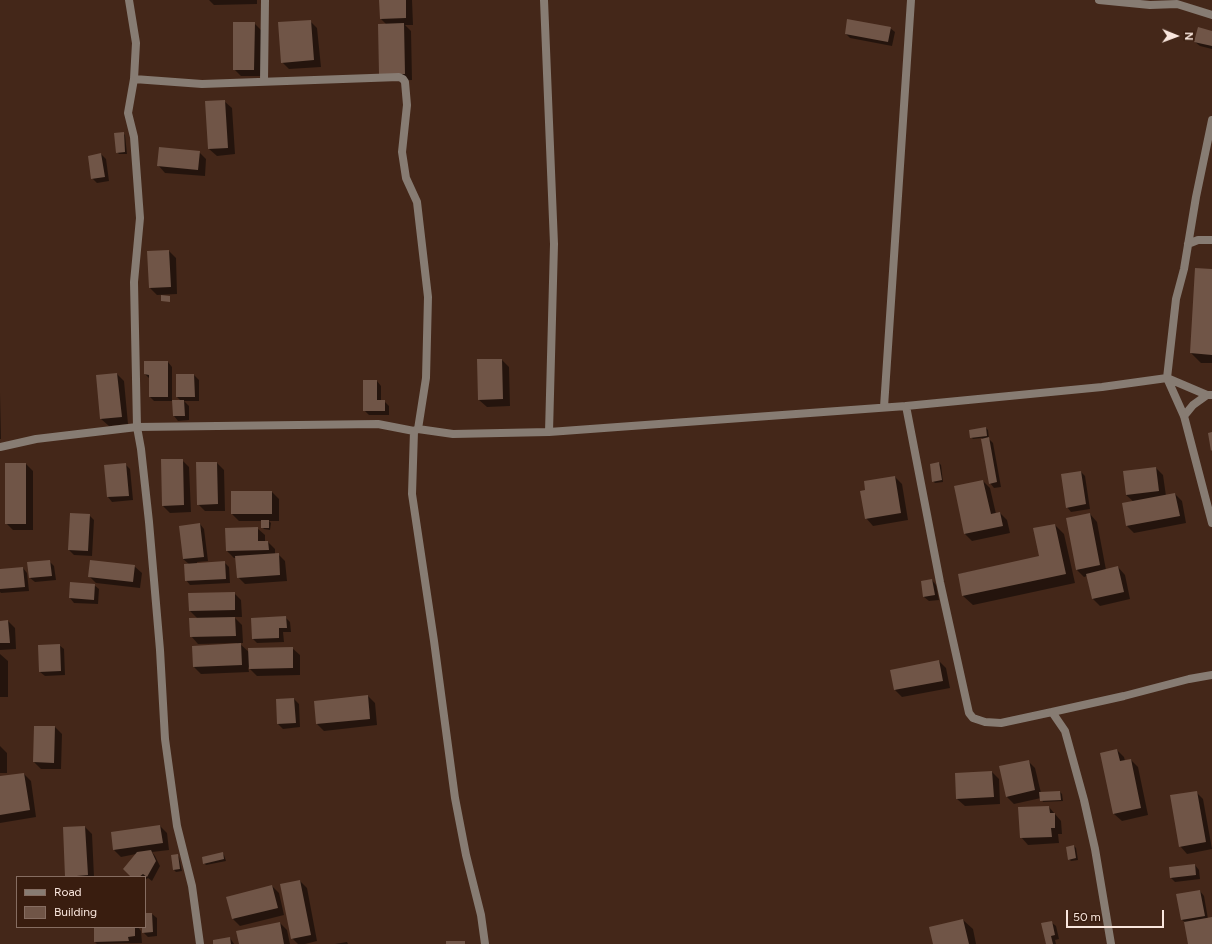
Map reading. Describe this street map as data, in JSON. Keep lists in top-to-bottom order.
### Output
{
  "legend": ["Road", "Building"],
  "scale_bar": "50 m",
  "north": "right"
}
